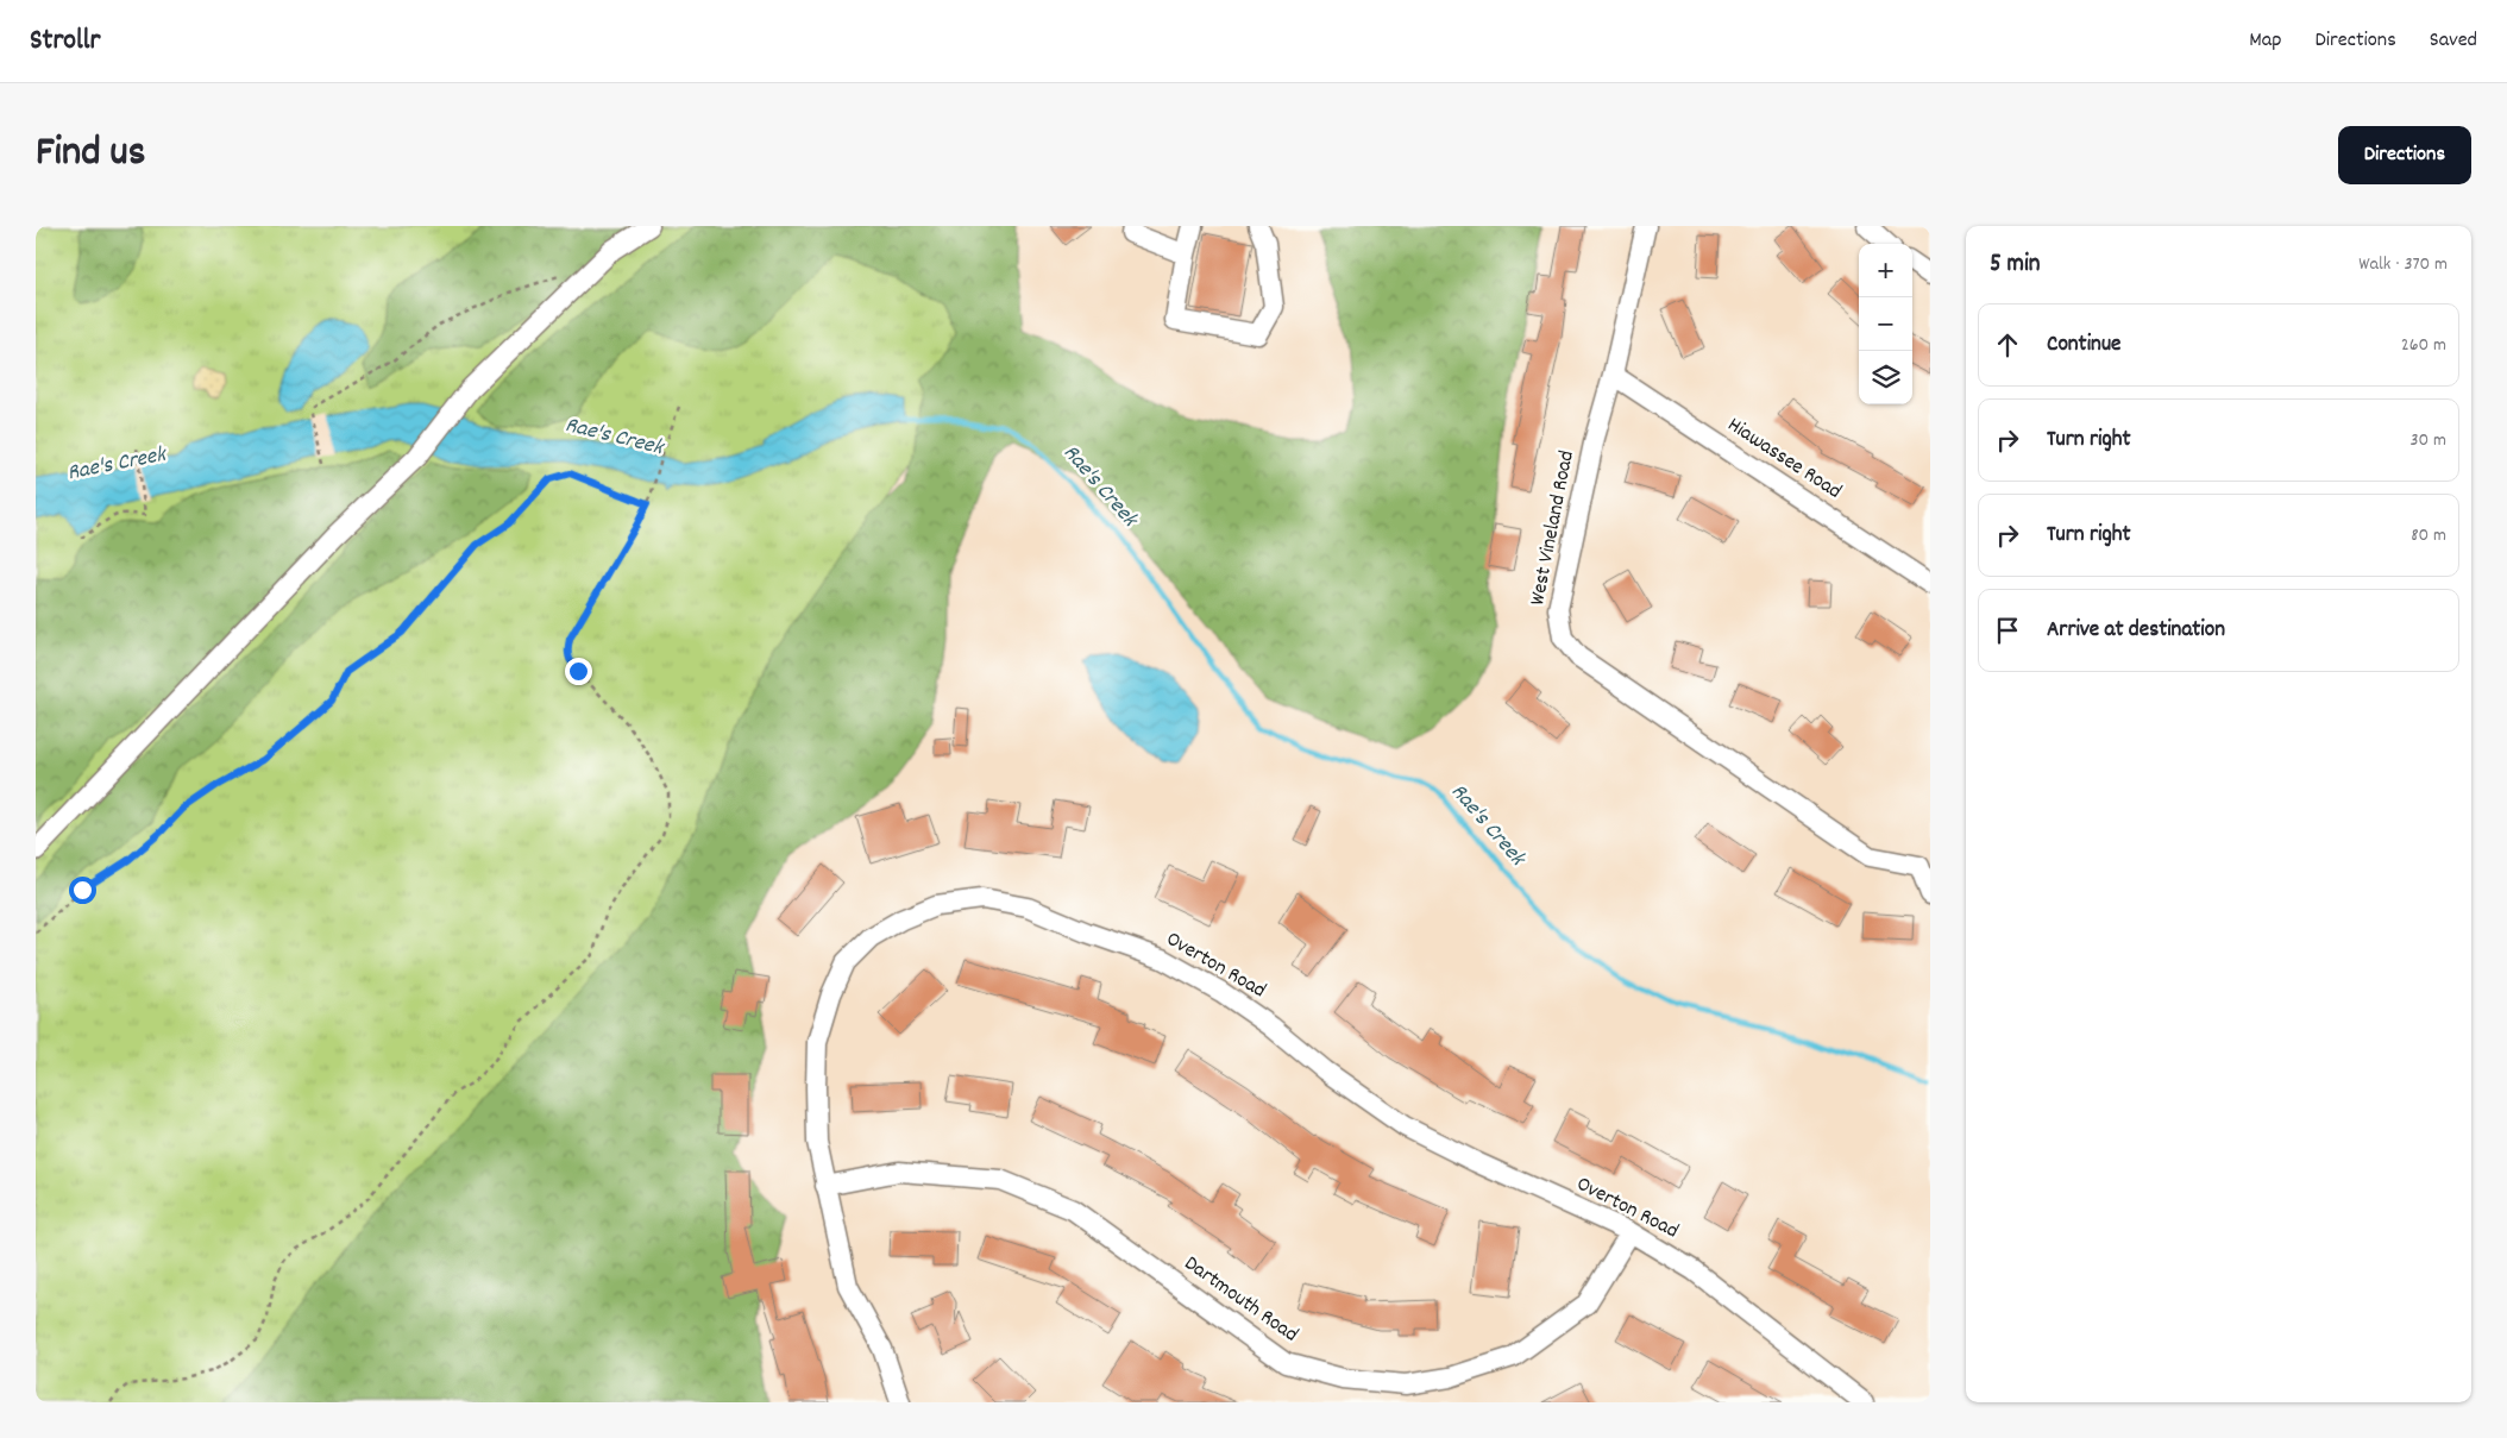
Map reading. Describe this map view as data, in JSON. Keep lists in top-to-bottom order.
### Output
{
  "streets": {
    "street": [
      "Hiawassee Road",
      "West Vineland Road",
      "Overton Road",
      "Dartmouth Road"
    ]
  },
  "crossings": [
    ["Hiawassee Road", "West Vineland Road"],
    ["Overton Road", "Dartmouth Road"]
  ],
  "water": ["Rae's Creek"],
  "page": {
    "header": "Strollr",
    "nav": ["Map", "Directions", "Saved"],
    "title": "Find us",
    "buttons": "Directions",
    "heading": ["5 min", "Walk · 370 m"],
    "map_buttons": ["+", "−"],
    "list": [
      ["Continue", "260 m"],
      ["Turn right", "30 m"],
      ["Turn right", "80 m"],
      "Arrive at destination"
    ]
  }
}
